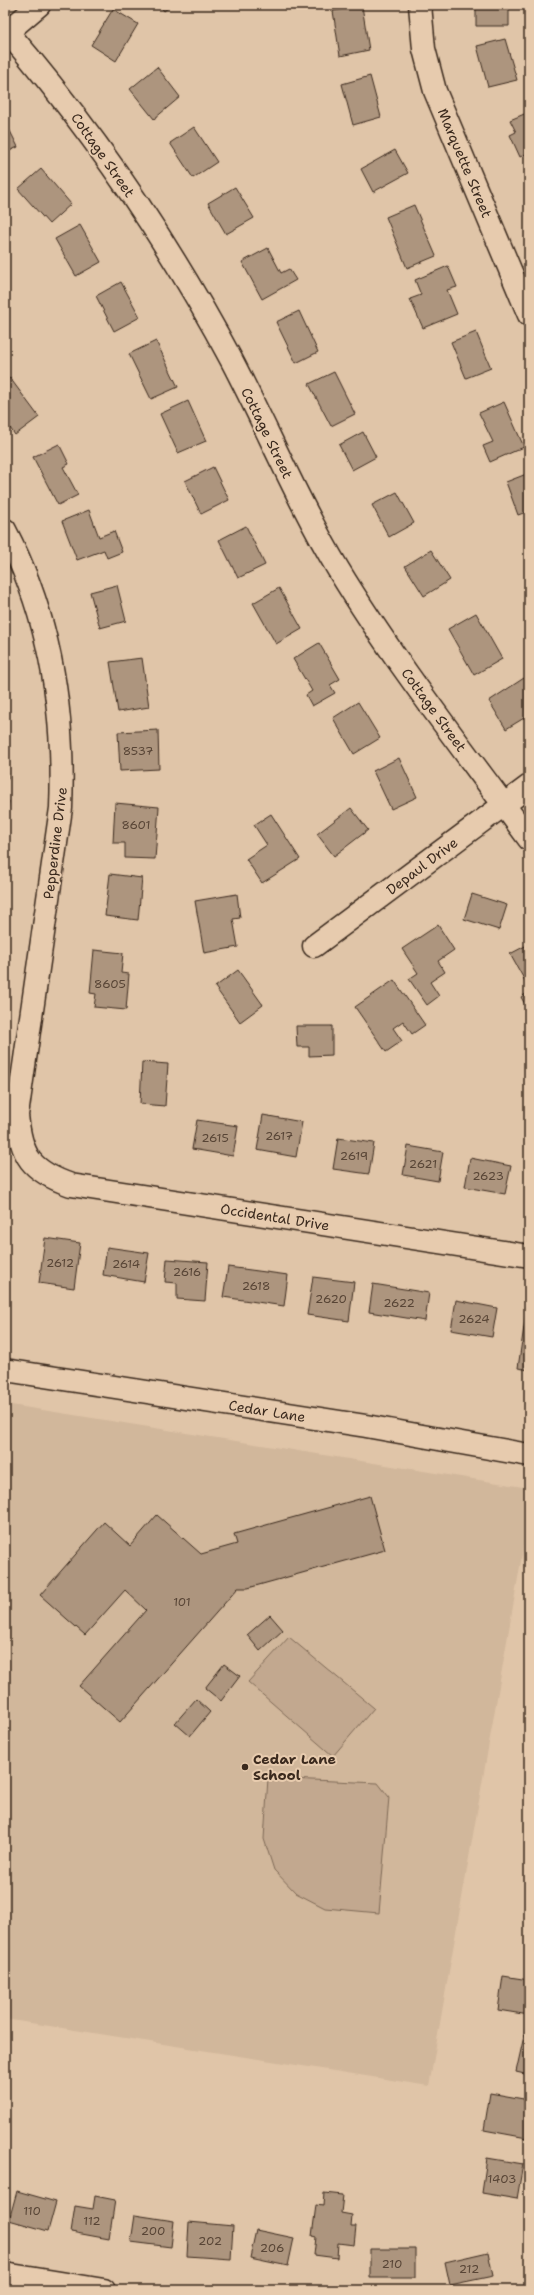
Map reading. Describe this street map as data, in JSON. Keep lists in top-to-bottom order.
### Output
{
  "streets": {
    "street": [
      "Cottage Street",
      "Marquette Street",
      "Pepperdine Drive",
      "Depaul Drive",
      "Occidental Drive",
      "Cedar Lane"
    ]
  },
  "crossings": [
    ["Cottage Street", "Depaul Drive"],
    ["Pepperdine Drive", "Occidental Drive"]
  ],
  "places": ["Cedar Lane School"],
  "house_numbers": [
    "8537",
    "8601",
    "8605",
    "2617",
    "2615",
    "2619",
    "2621",
    "2623",
    "2612",
    "2614",
    "2616",
    "2618",
    "2620",
    "2622",
    "2624",
    "101",
    "1403",
    "110",
    "112",
    "200",
    "202",
    "206",
    "210",
    "212"
  ]
}
